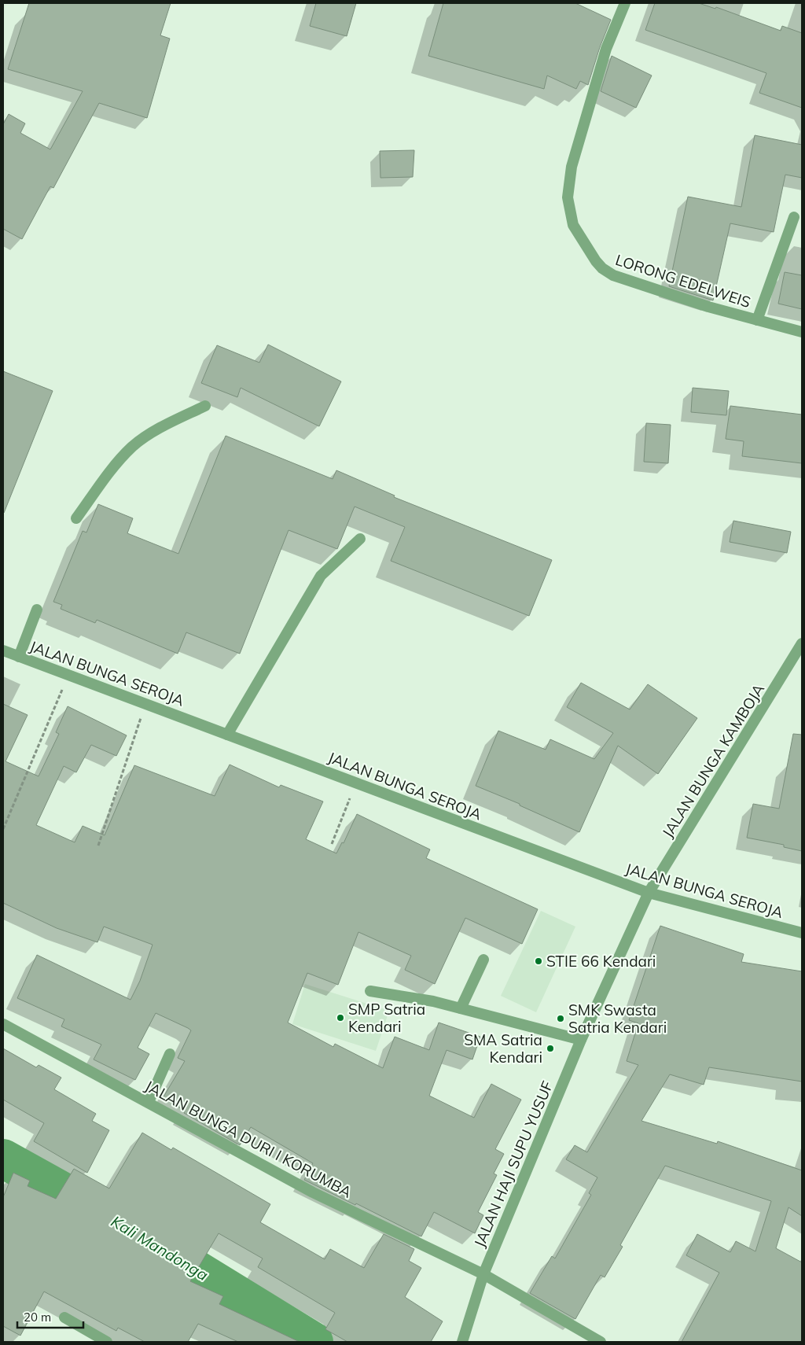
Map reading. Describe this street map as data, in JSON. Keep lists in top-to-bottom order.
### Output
{
  "streets": {
    "street": [
      "LORONG EDELWEIS",
      "JALAN BUNGA SEROJA",
      "JALAN BUNGA KAMBOJA",
      "JALAN BUNGA DURI I KORUMBA",
      "JALAN HAJI SUPU YUSUF"
    ]
  },
  "crossings": [
    ["JALAN BUNGA SEROJA", "JALAN BUNGA KAMBOJA"],
    ["JALAN BUNGA SEROJA", "JALAN HAJI SUPU YUSUF"],
    ["JALAN BUNGA KAMBOJA", "JALAN HAJI SUPU YUSUF"],
    ["JALAN BUNGA DURI I KORUMBA", "JALAN HAJI SUPU YUSUF"]
  ],
  "water": ["Kali Mandonga"],
  "places": [
    "STIE 66 Kendari",
    "SMP Satria Kendari",
    "SMK Swasta Satria Kendari",
    "SMA Satria Kendari"
  ],
  "scale_bar": "20 m"
}
